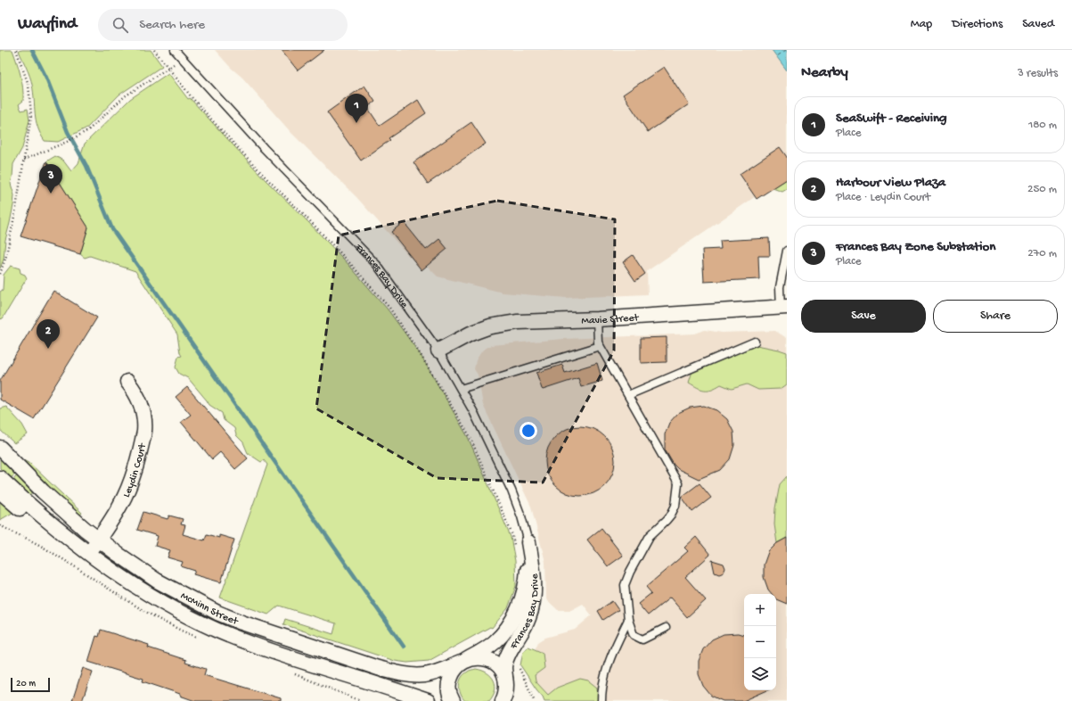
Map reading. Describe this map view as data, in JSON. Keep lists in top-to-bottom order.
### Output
{
  "streets": {
    "street": [
      "Frances Bay Drive",
      "Mavie Street",
      "Leydin Court",
      "McMinn Street"
    ]
  },
  "crossings": [
    ["Frances Bay Drive", "Mavie Street"],
    ["Frances Bay Drive", "McMinn Street"],
    ["Leydin Court", "McMinn Street"]
  ],
  "scale_bar": "20 m",
  "page": {
    "header": "Wayfind",
    "search": "Search here",
    "nav": ["Map", "Directions", "Saved"],
    "heading": ["Nearby", "3 results"],
    "pins": ["1", "3", "2"],
    "list": [
      {
        "mark": "1",
        "name": "SeaSwift - Receiving",
        "note": "Place",
        "value": "180 m"
      },
      {
        "mark": "2",
        "name": "Harbour View Plaza",
        "note": "Place · Leydin Court",
        "value": "250 m"
      },
      {
        "mark": "3",
        "name": "Frances Bay Zone Substation",
        "note": "Place",
        "value": "270 m"
      }
    ],
    "buttons": ["Save", "Share"],
    "map_buttons": ["+", "−"],
    "scale": "20 m"
  }
}
